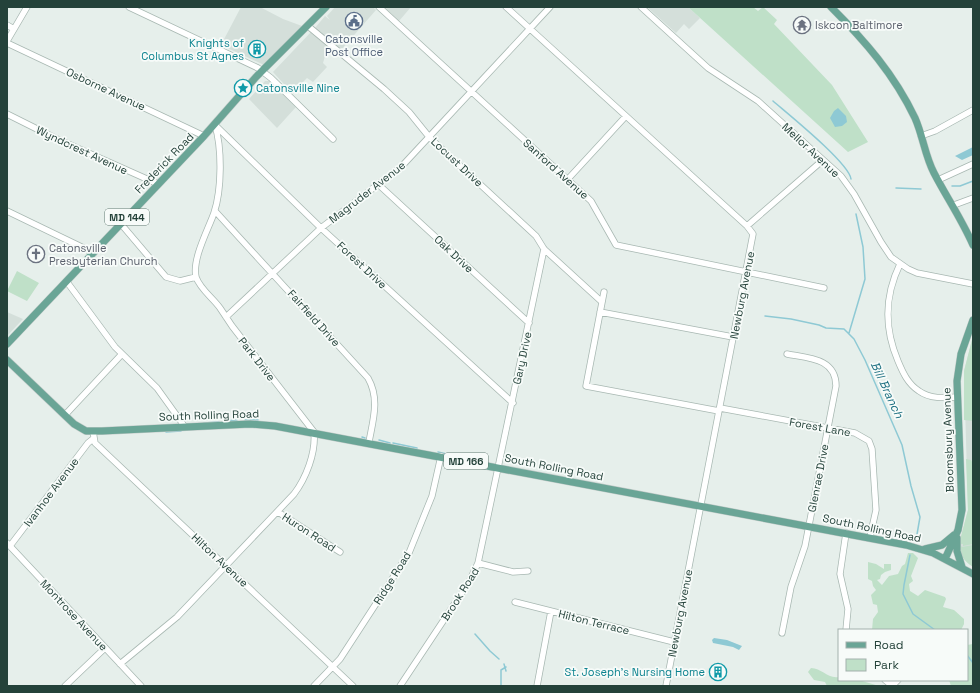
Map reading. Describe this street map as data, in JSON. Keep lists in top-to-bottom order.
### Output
{
  "streets": {
    "main road": [
      "Frederick Road",
      "MD 144",
      "South Rolling Road",
      "Bloomsbury Avenue",
      "MD 166"
    ],
    "street": [
      "Osborne Avenue",
      "Wyndcrest Avenue",
      "Mellor Avenue",
      "Locust Drive",
      "Sanford Avenue",
      "Magruder Avenue",
      "Oak Drive",
      "Forest Drive",
      "Newburg Avenue",
      "Fairfield Drive",
      "Gary Drive",
      "Park Drive",
      "Forest Lane",
      "Glenrae Drive",
      "Ivanhoe Avenue",
      "Huron Road",
      "Hilton Avenue",
      "Ridge Road",
      "Brook Road",
      "Montrose Avenue",
      "Hilton Terrace"
    ]
  },
  "crossings": [
    ["Osborne Avenue", "Frederick Road"],
    ["Wyndcrest Avenue", "Frederick Road"],
    ["Locust Drive", "Frederick Road"],
    ["Locust Drive", "Magruder Avenue"],
    ["Locust Drive", "Gary Drive"],
    ["Frederick Road", "Forest Drive"],
    ["Sanford Avenue", "Magruder Avenue"],
    ["Sanford Avenue", "Newburg Avenue"],
    ["Magruder Avenue", "Oak Drive"],
    ["Magruder Avenue", "Forest Drive"],
    ["Magruder Avenue", "Fairfield Drive"],
    ["Magruder Avenue", "Park Drive"],
    ["Oak Drive", "Gary Drive"],
    ["Forest Drive", "Gary Drive"],
    ["Newburg Avenue", "South Rolling Road"],
    ["Newburg Avenue", "Forest Lane"],
    ["Newburg Avenue", "Hilton Terrace"],
    ["Fairfield Drive", "South Rolling Road"],
    ["Gary Drive", "South Rolling Road"],
    ["Gary Drive", "Brook Road"],
    ["Park Drive", "South Rolling Road"],
    ["South Rolling Road", "Forest Lane"],
    ["South Rolling Road", "Bloomsbury Avenue"],
    ["South Rolling Road", "Glenrae Drive"],
    ["South Rolling Road", "Ivanhoe Avenue"],
    ["South Rolling Road", "Hilton Avenue"],
    ["South Rolling Road", "Ridge Road"],
    ["South Rolling Road", "Brook Road"],
    ["Forest Lane", "Glenrae Drive"],
    ["Ivanhoe Avenue", "Hilton Avenue"],
    ["Ivanhoe Avenue", "Montrose Avenue"],
    ["Hilton Avenue", "Ridge Road"]
  ],
  "water": ["Bill Branch"],
  "places": {
    "public building": ["Catonsville Post Office"],
    "temple": ["Iskcon Baltimore"],
    "building": ["Knights of Columbus St Agnes", "St. Joseph's Nursing Home"],
    "place": ["Catonsville Nine"],
    "church": ["Catonsville Presbyterian Church"]
  },
  "legend": ["Road", "Park"]
}
